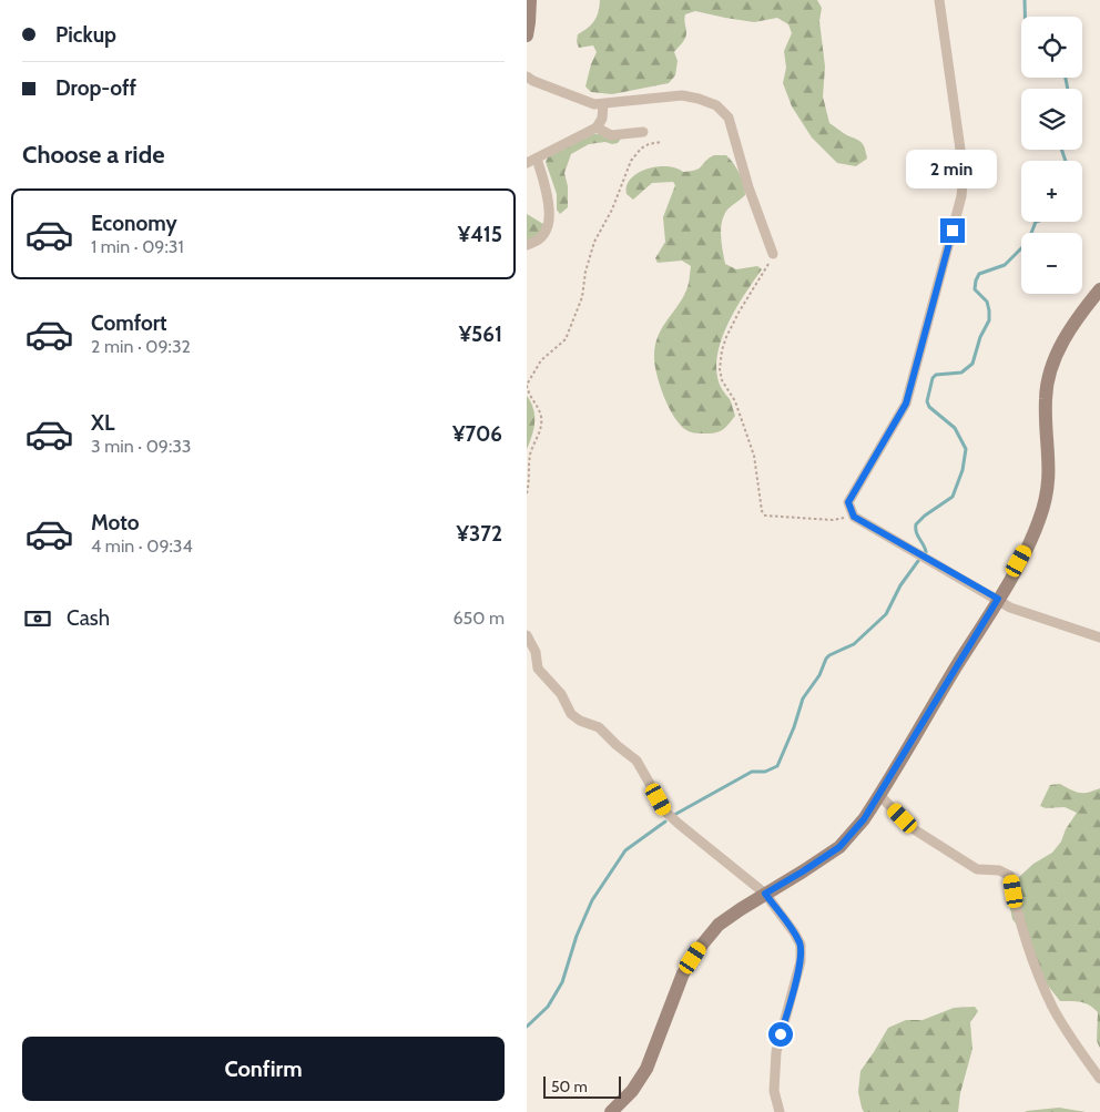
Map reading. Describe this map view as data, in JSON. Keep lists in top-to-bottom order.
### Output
{
  "scale_bar": "50 m",
  "page": {
    "banner": ["Pickup", "Drop-off"],
    "map_buttons": ["+", "−"],
    "heading": "Choose a ride",
    "bubble": "2 min",
    "list": [
      {
        "name": "Economy",
        "note": "1 min · 09:31",
        "value": "¥415"
      },
      {
        "name": "Comfort",
        "note": "2 min · 09:32",
        "value": "¥561"
      },
      {
        "name": "XL",
        "note": "3 min · 09:33",
        "value": "¥706"
      },
      {
        "name": "Moto",
        "note": "4 min · 09:34",
        "value": "¥372"
      }
    ],
    "pay": ["Cash", "650 m"],
    "buttons": "Confirm",
    "scale": "50 m"
  }
}
